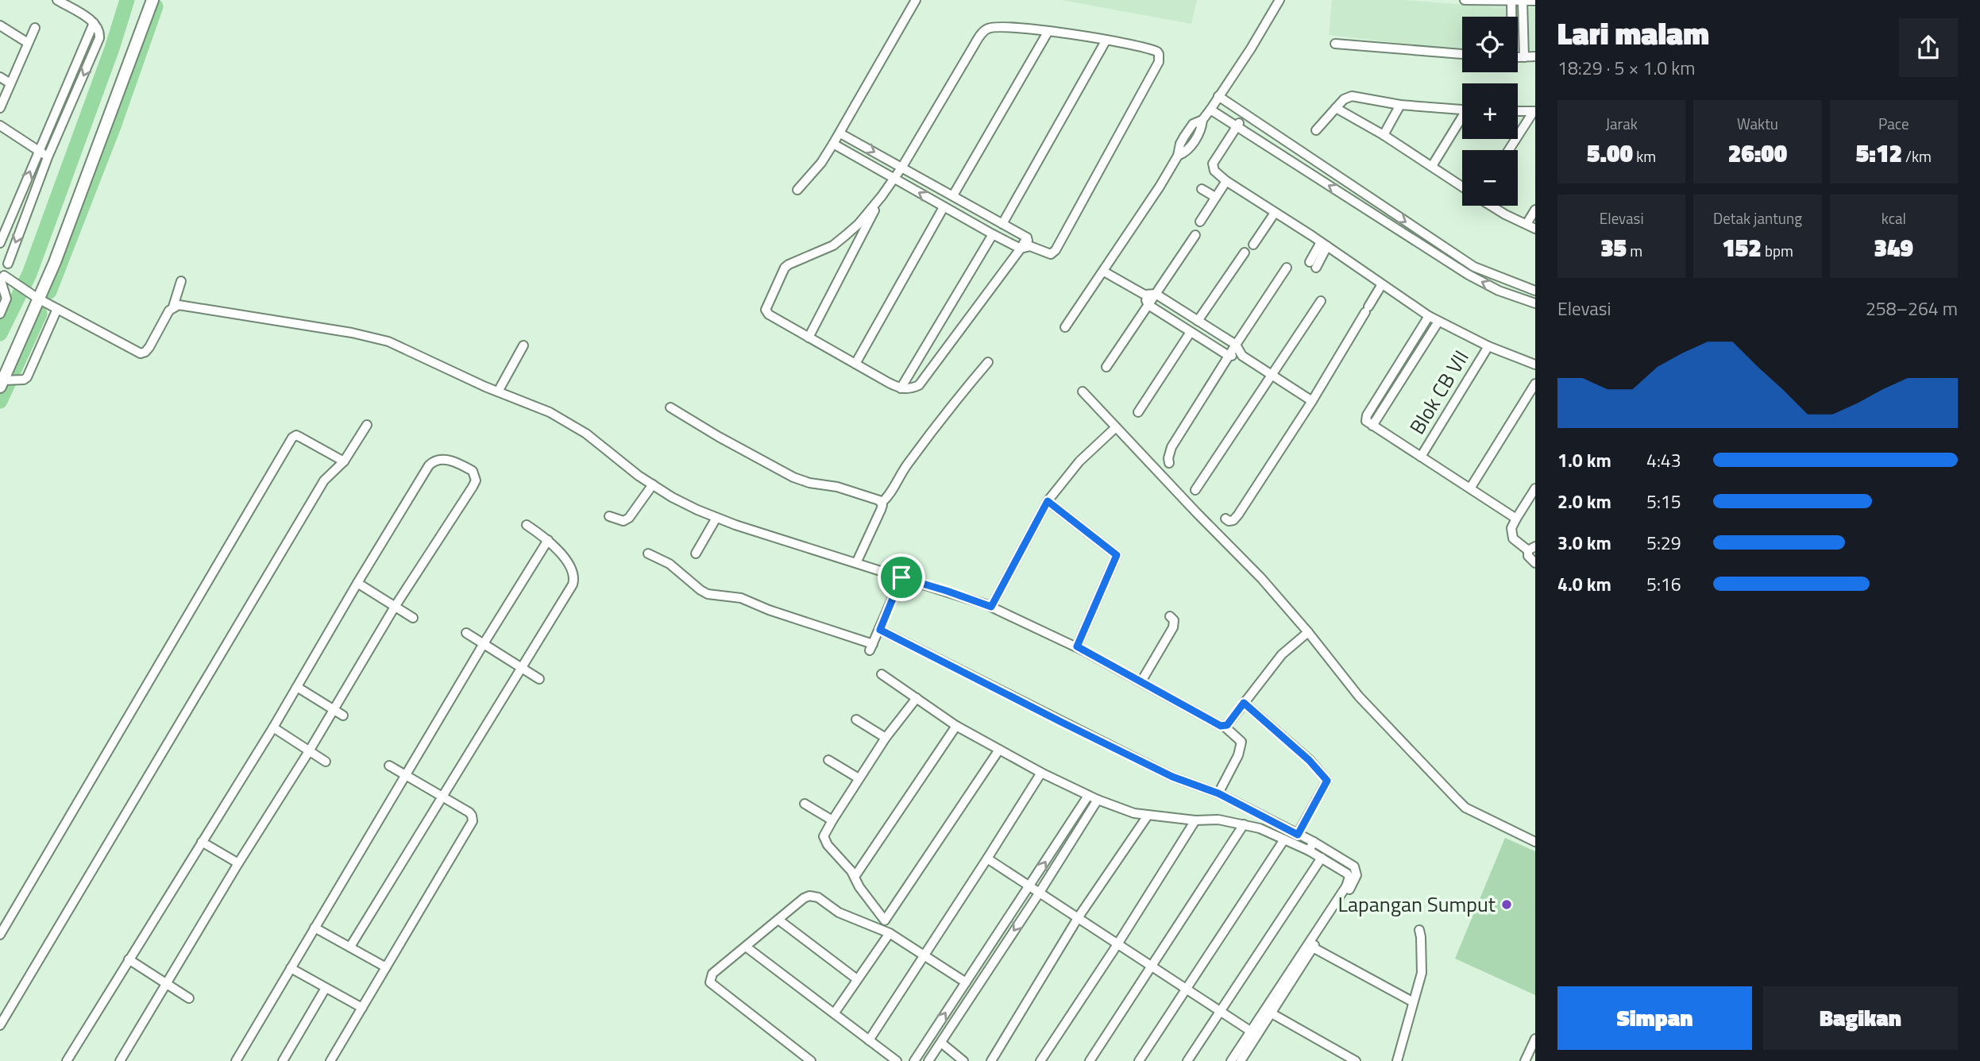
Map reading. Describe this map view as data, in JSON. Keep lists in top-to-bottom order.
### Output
{
  "streets": {
    "street": ["Blok CB VII"]
  },
  "places": ["Lapangan Sumput"],
  "page": {
    "heading": ["Lari malam", "18:29 · 5 × 1.0 km"],
    "map_buttons": ["+", "−"],
    "stats": [
      ["Jarak", "5.00 km"],
      ["Waktu", "26:00"],
      ["Pace", "5:12 /km"],
      ["Elevasi", "35 m"],
      ["Detak jantung", "152 bpm"],
      ["kcal", "349"]
    ],
    "chart": ["Elevasi", "258–264 m"],
    "list": [
      {
        "name": "1.0 km",
        "note": "4:43"
      },
      {
        "name": "2.0 km",
        "note": "5:15"
      },
      {
        "name": "3.0 km",
        "note": "5:29"
      },
      {
        "name": "4.0 km",
        "note": "5:16"
      }
    ],
    "buttons": ["Simpan", "Bagikan"]
  }
}
